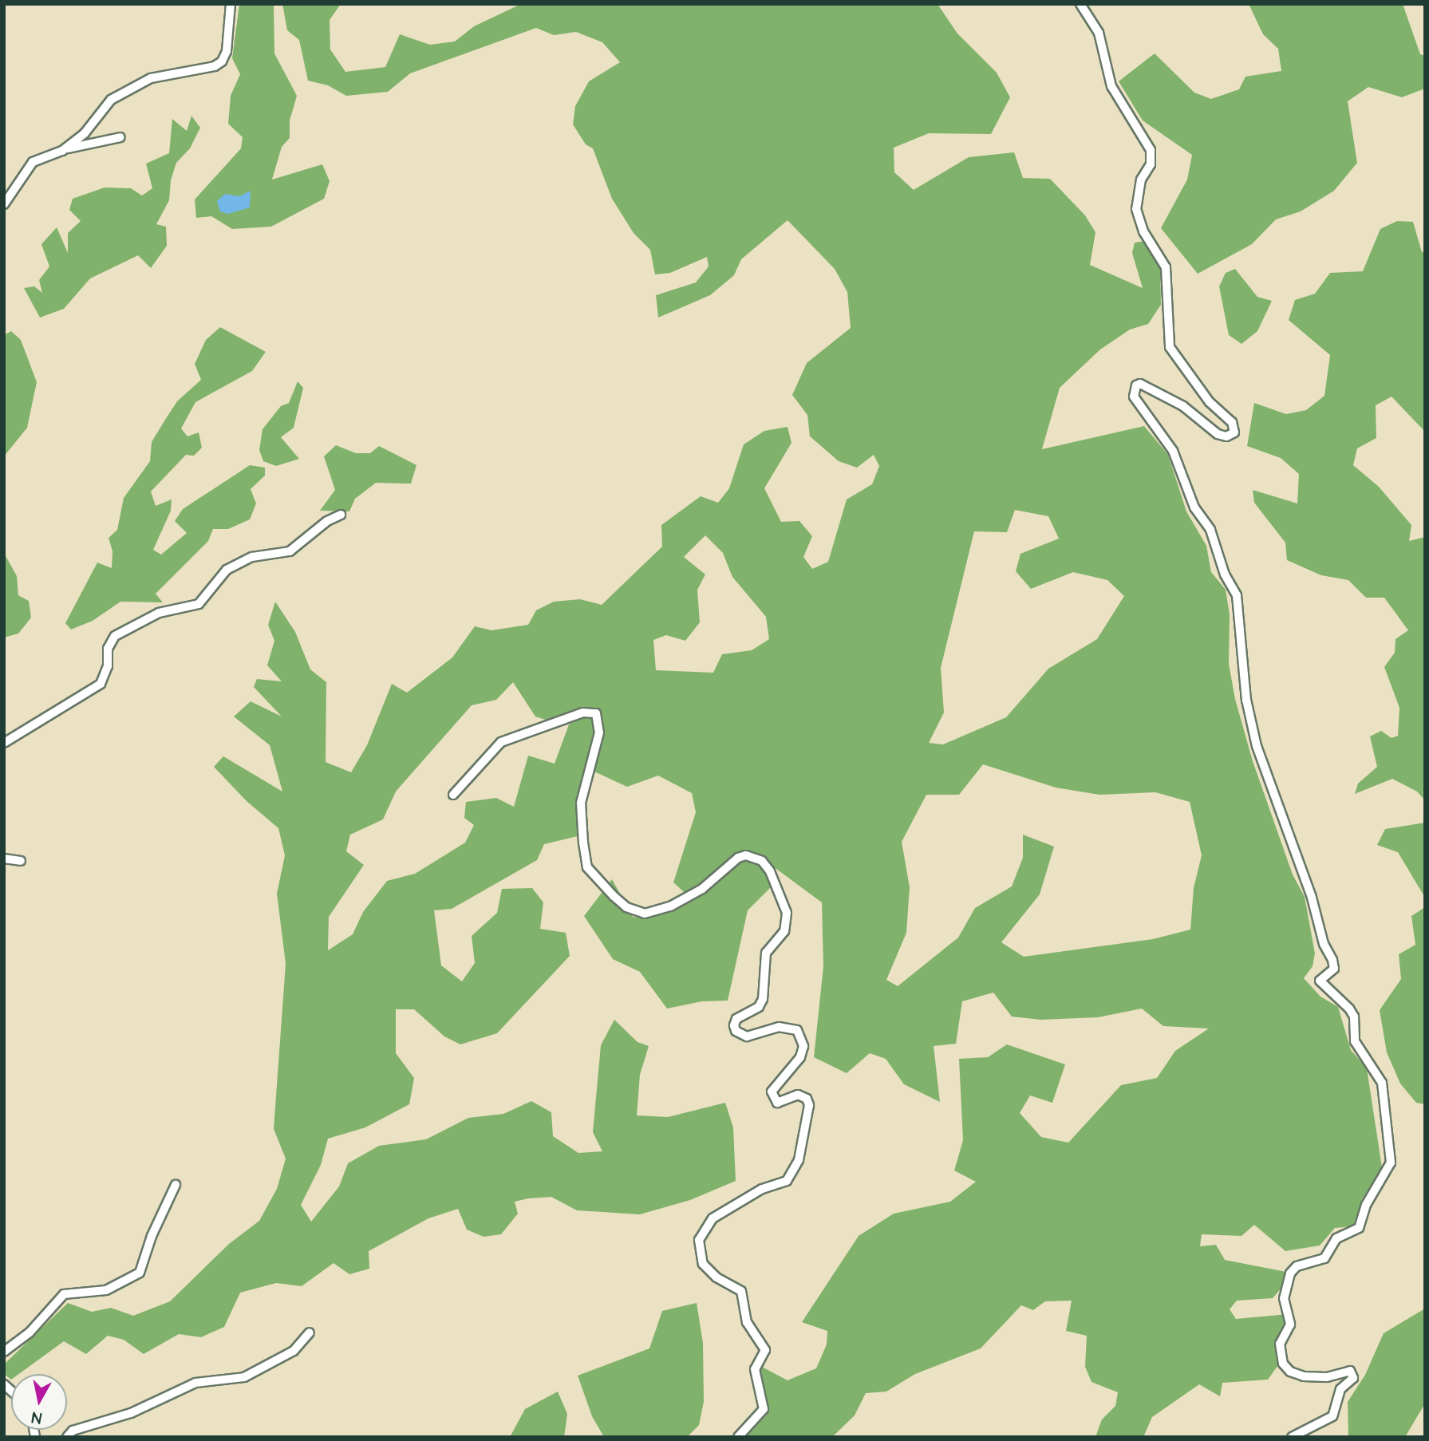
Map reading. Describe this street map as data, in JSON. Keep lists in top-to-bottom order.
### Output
{
  "north": "bottom"
}
